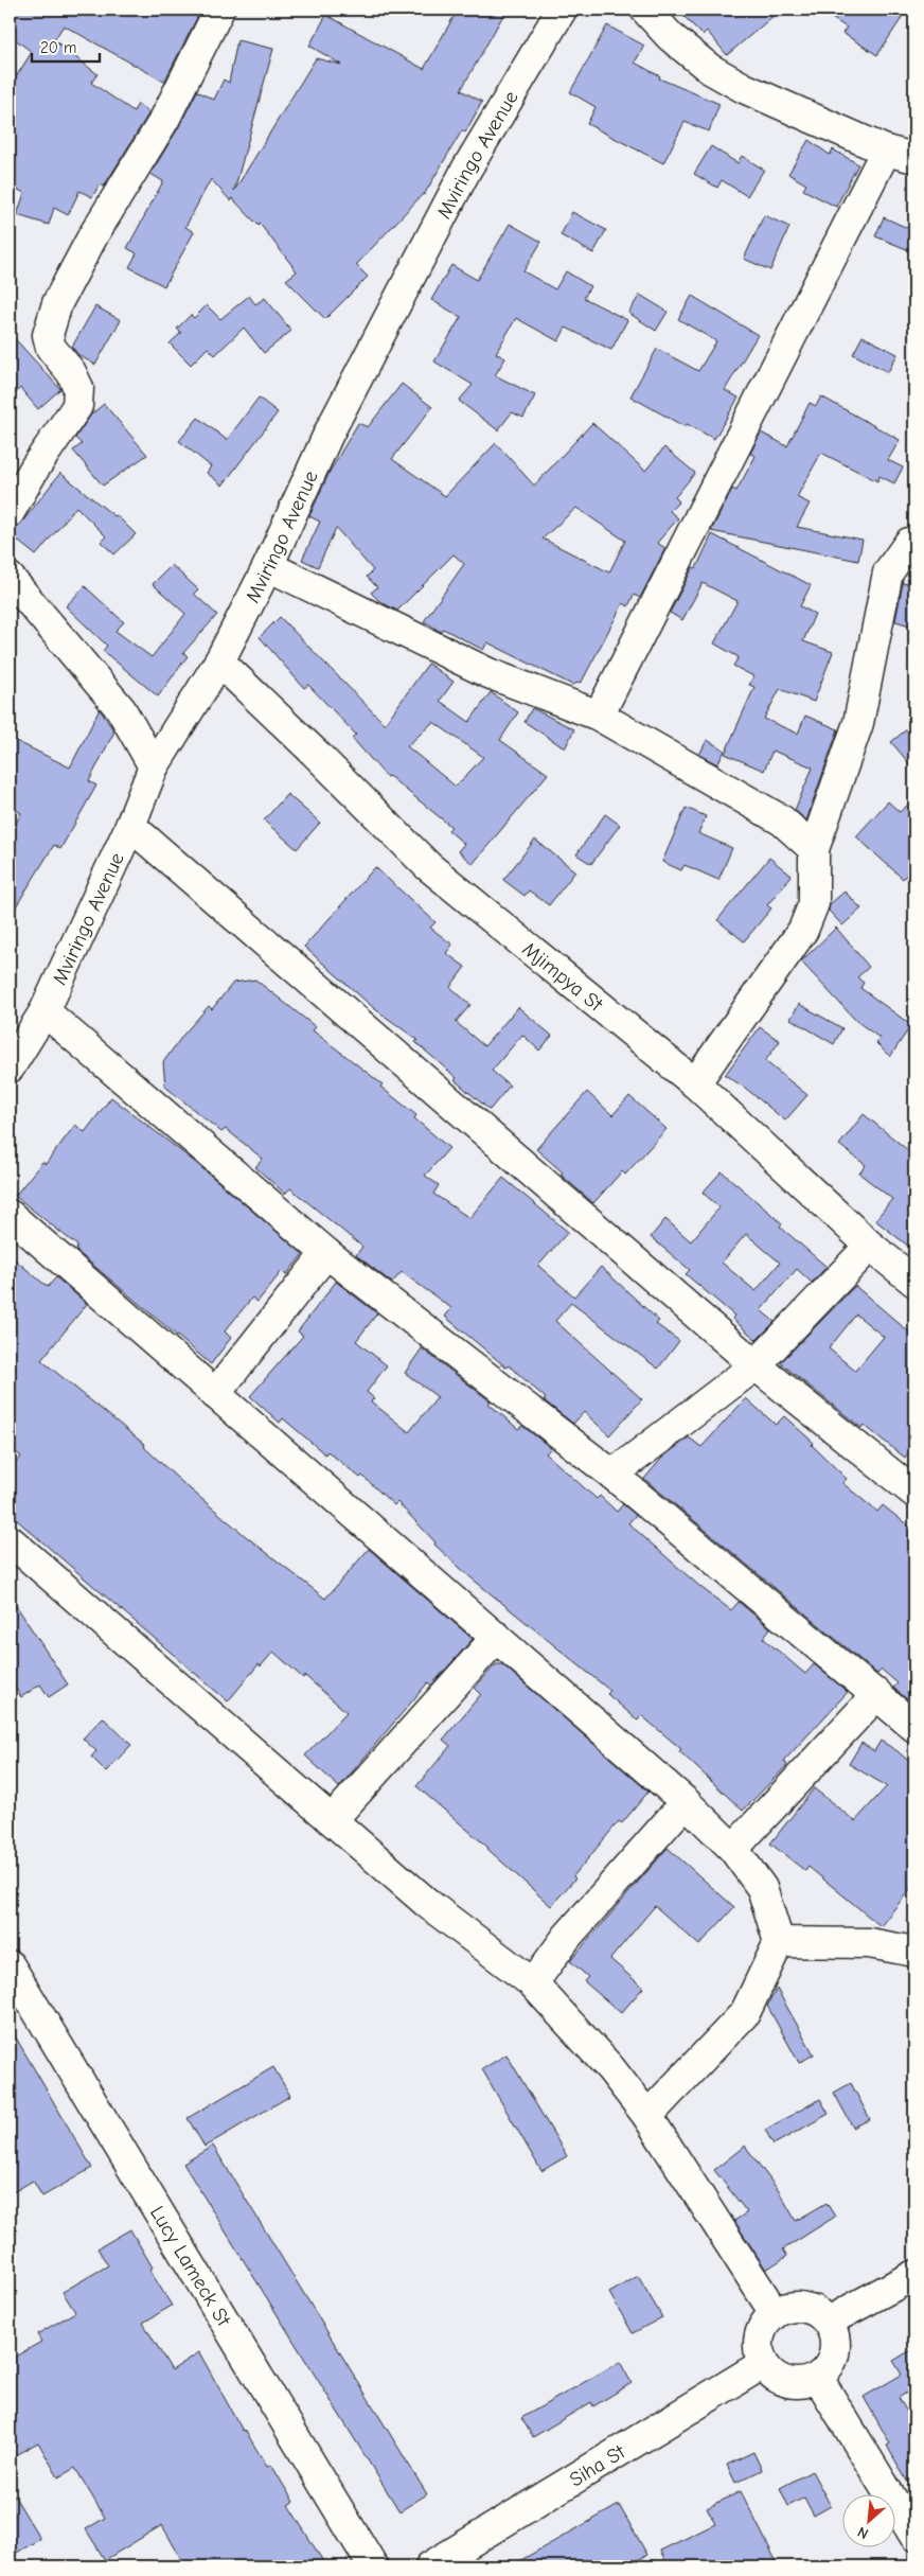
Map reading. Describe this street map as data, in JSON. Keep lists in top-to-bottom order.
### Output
{
  "streets": {
    "street": [
      "Mviringo Avenue",
      "Mjimpya St",
      "Lucy Lameck St",
      "Siha St"
    ]
  },
  "crossings": [
    ["Mviringo Avenue", "Mjimpya St"]
  ],
  "scale_bar": "20 m",
  "north": "bottom left"
}
